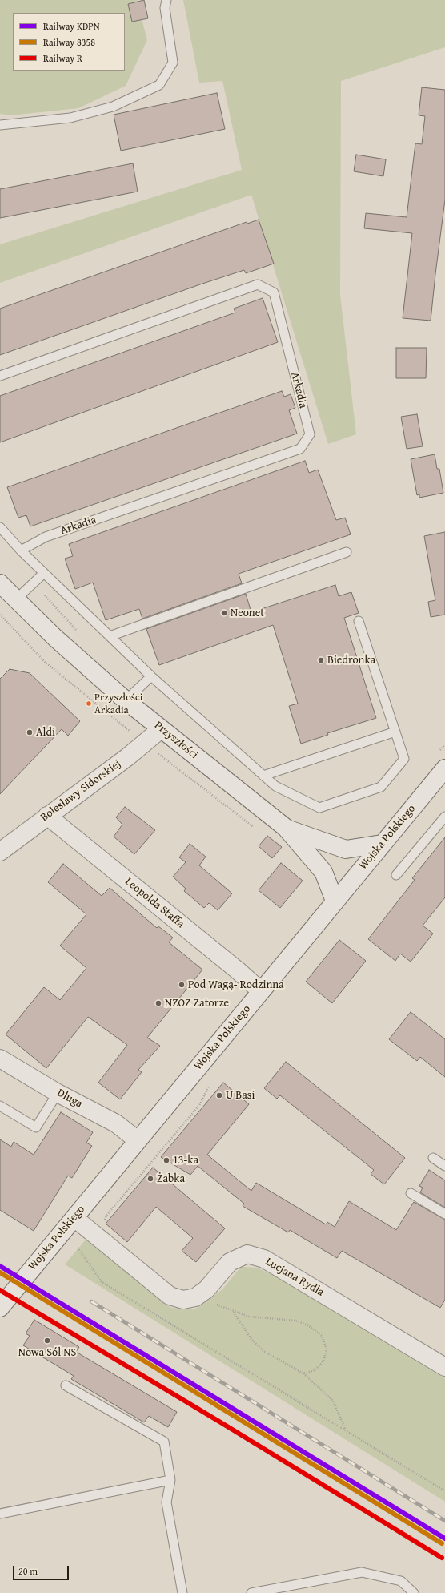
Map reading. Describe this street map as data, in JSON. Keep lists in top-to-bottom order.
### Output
{
  "streets": {
    "street": [
      "Przyszłości",
      "Bolesławy Sidorskiej",
      "Wojska Polskiego",
      "Leopolda Staffa",
      "Długa",
      "Lucjana Rydla"
    ],
    "lane": ["Arkadia"]
  },
  "crossings": [
    ["Przyszłości", "Bolesławy Sidorskiej"],
    ["Przyszłości", "Wojska Polskiego"],
    ["Bolesławy Sidorskiej", "Leopolda Staffa"],
    ["Wojska Polskiego", "Leopolda Staffa"],
    ["Wojska Polskiego", "Długa"]
  ],
  "places": [
    "Neonet",
    "Biedronka",
    "Przyszłości Arkadia",
    "Aldi",
    "Pod Wagą- Rodzinna",
    "NZOZ Zatorze",
    "U Basi",
    "13-ka",
    "Żabka",
    "Nowa Sól NS"
  ],
  "lines": ["rail line KDPN", "rail line 8358", "rail line R"],
  "legend": ["Railway KDPN", "Railway 8358", "Railway R"],
  "scale_bar": "20 m"
}
